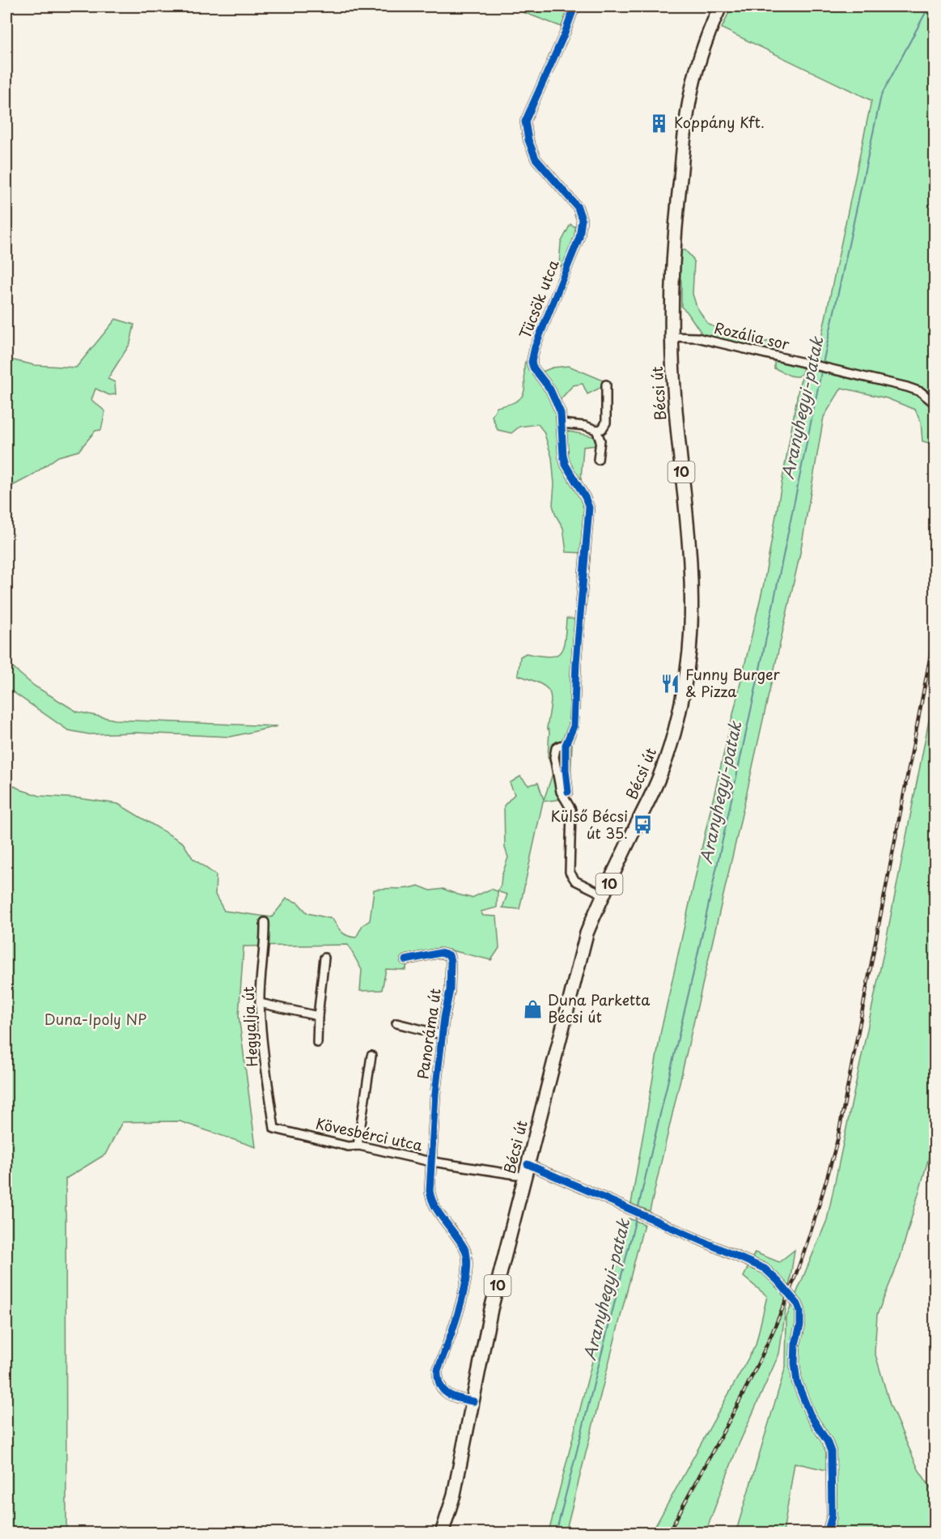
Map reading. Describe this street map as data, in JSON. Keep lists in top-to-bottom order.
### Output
{
  "streets": {
    "main road": ["Bécsi út", "10"],
    "street": [
      "Tücsök utca",
      "Rozália sor",
      "Hegyalja út",
      "Panoráma út",
      "Kövesbérci utca"
    ]
  },
  "crossings": [
    ["Tücsök utca", "Bécsi út"],
    ["Rozália sor", "Bécsi út"],
    ["Bécsi út", "Panoráma út"],
    ["Hegyalja út", "Kövesbérci utca"],
    ["Panoráma út", "Kövesbérci utca"]
  ],
  "water": ["Aranyhegyi-patak"],
  "parks": ["Duna-Ipoly NP"],
  "places": {
    "building": ["Koppány Kft."],
    "restaurant": ["Funny Burger & Pizza"],
    "bus stop": ["Külső Bécsi út 35."],
    "shop": ["Duna Parketta Bécsi út"]
  }
}
